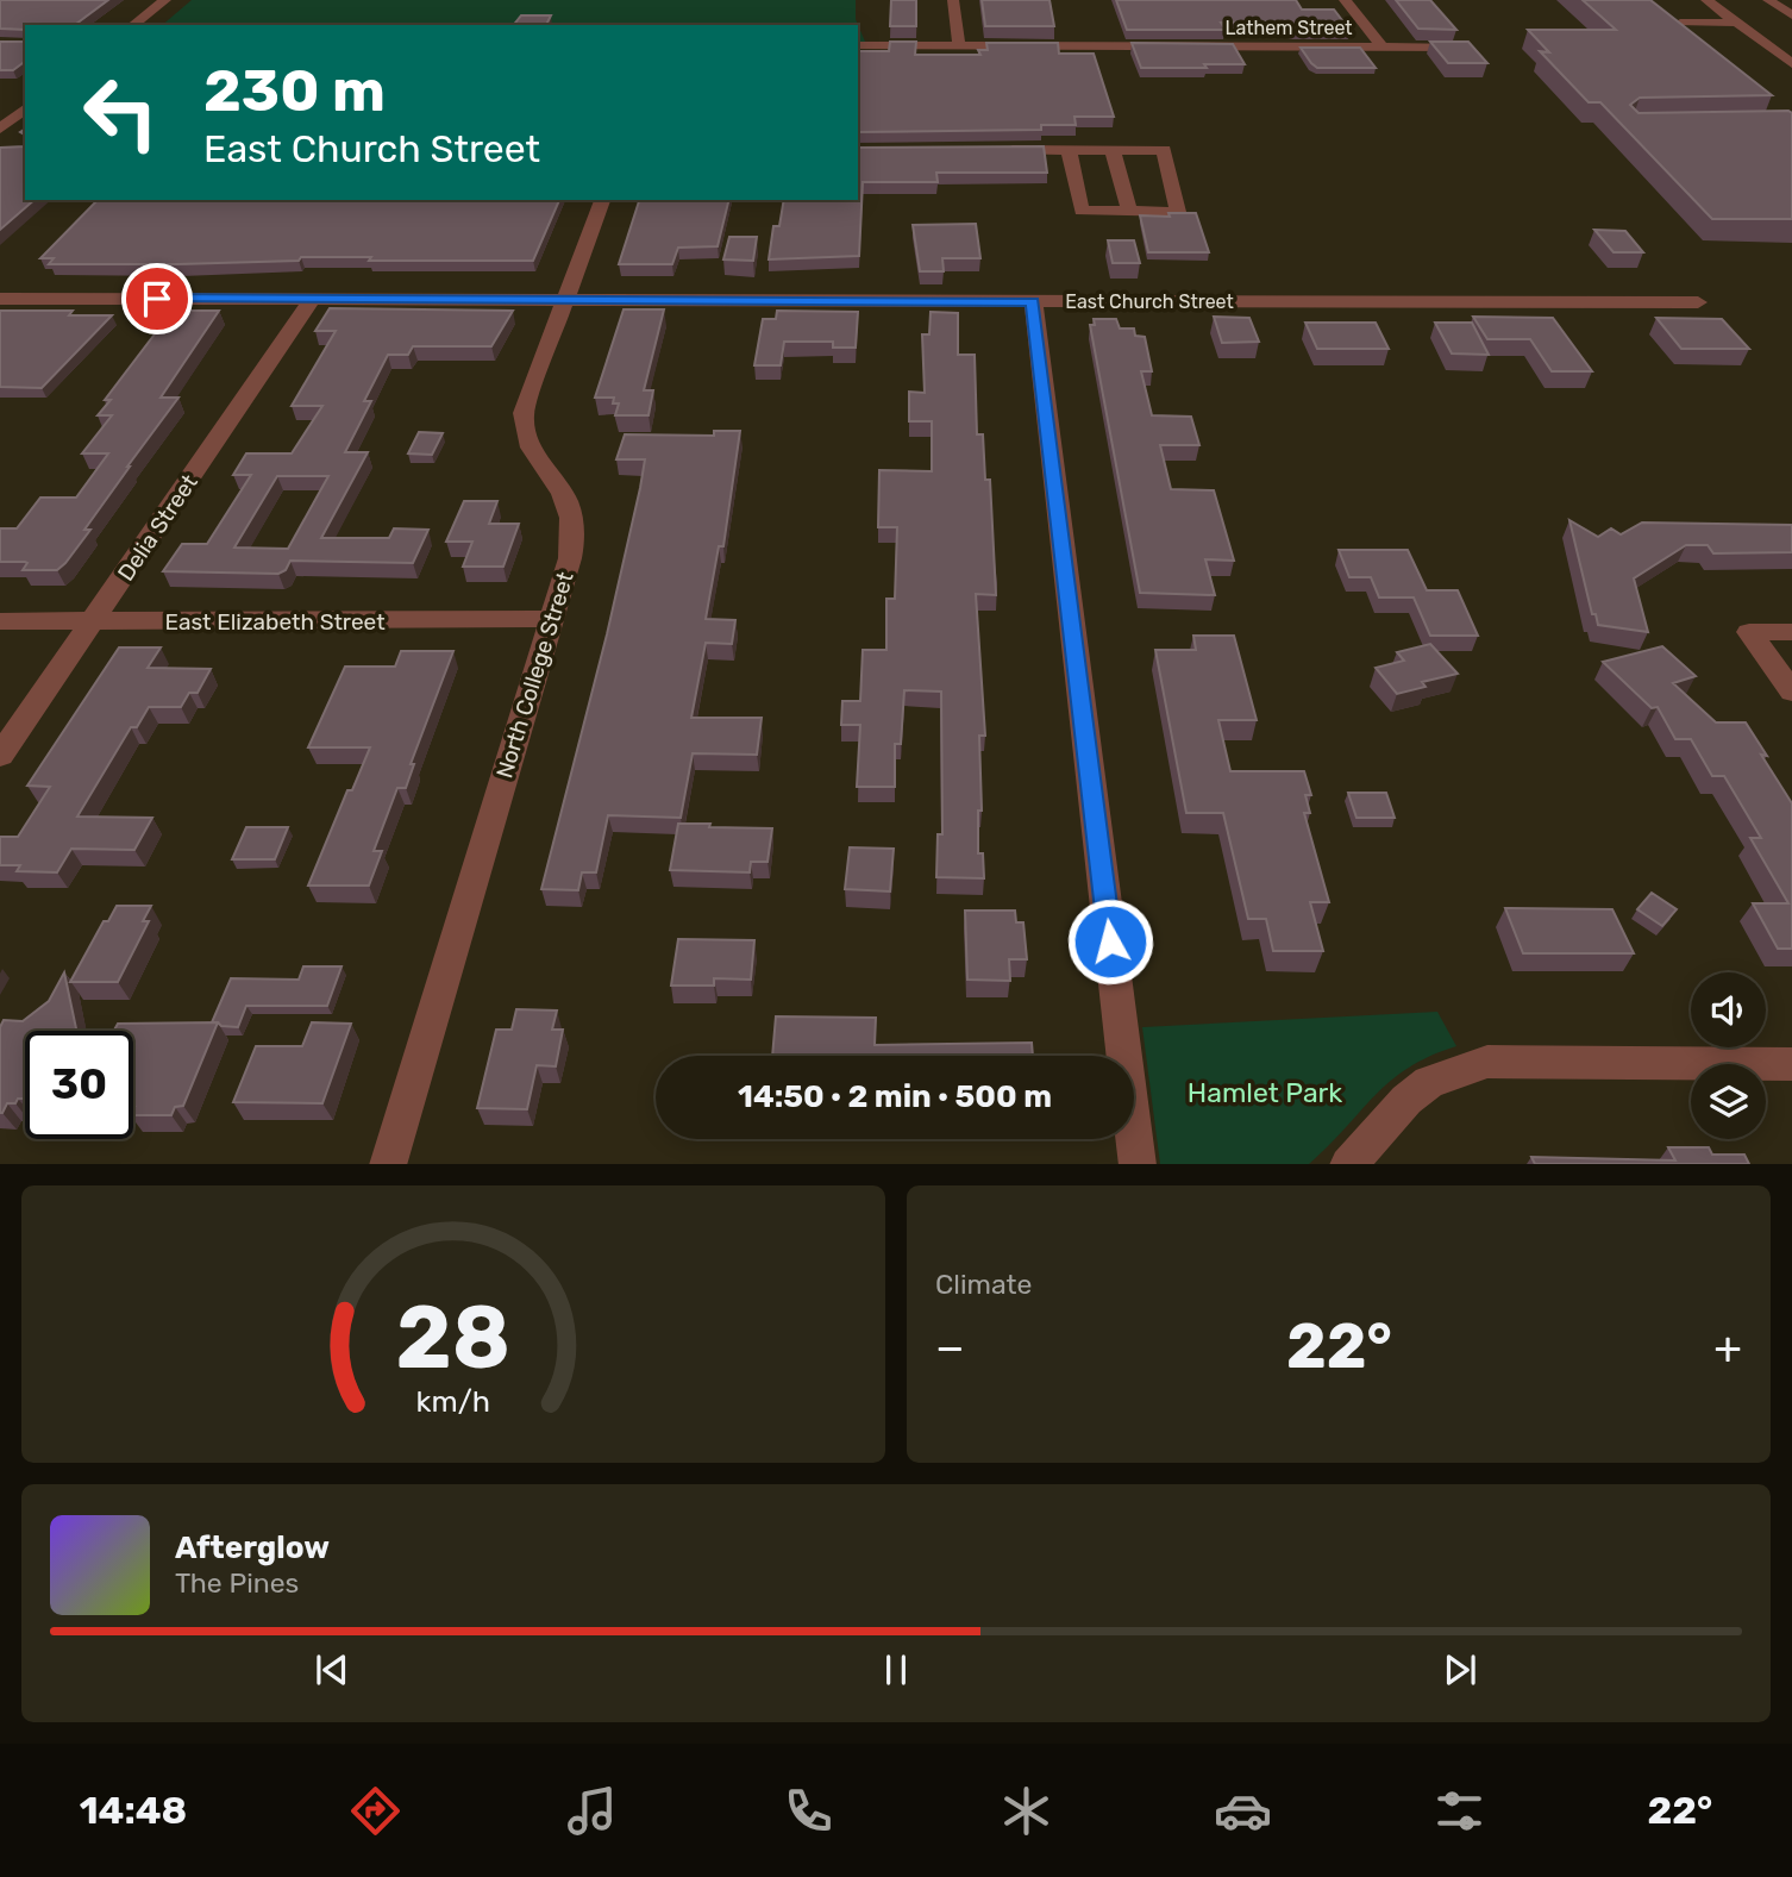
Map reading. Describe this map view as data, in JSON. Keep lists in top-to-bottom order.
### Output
{
  "streets": {
    "street": [
      "Lathem Street",
      "East Church Street",
      "Delia Street",
      "East Elizabeth Street",
      "North College Street"
    ]
  },
  "crossings": [
    ["East Church Street", "Delia Street"],
    ["East Church Street", "North College Street"],
    ["Delia Street", "East Elizabeth Street"],
    ["East Elizabeth Street", "North College Street"]
  ],
  "parks": ["Hamlet Park"],
  "page": {
    "turn": ["230 m", "East Church Street"],
    "limit": "30",
    "trip": "14:50 · 2 min · 500 m",
    "tile": "Climate",
    "heat": ["−", "22°", "+"],
    "song": ["Afterglow", "The Pines"],
    "tabs": ["14:48", "22°"],
    "gauge": ["28", "km/h"]
  }
}
